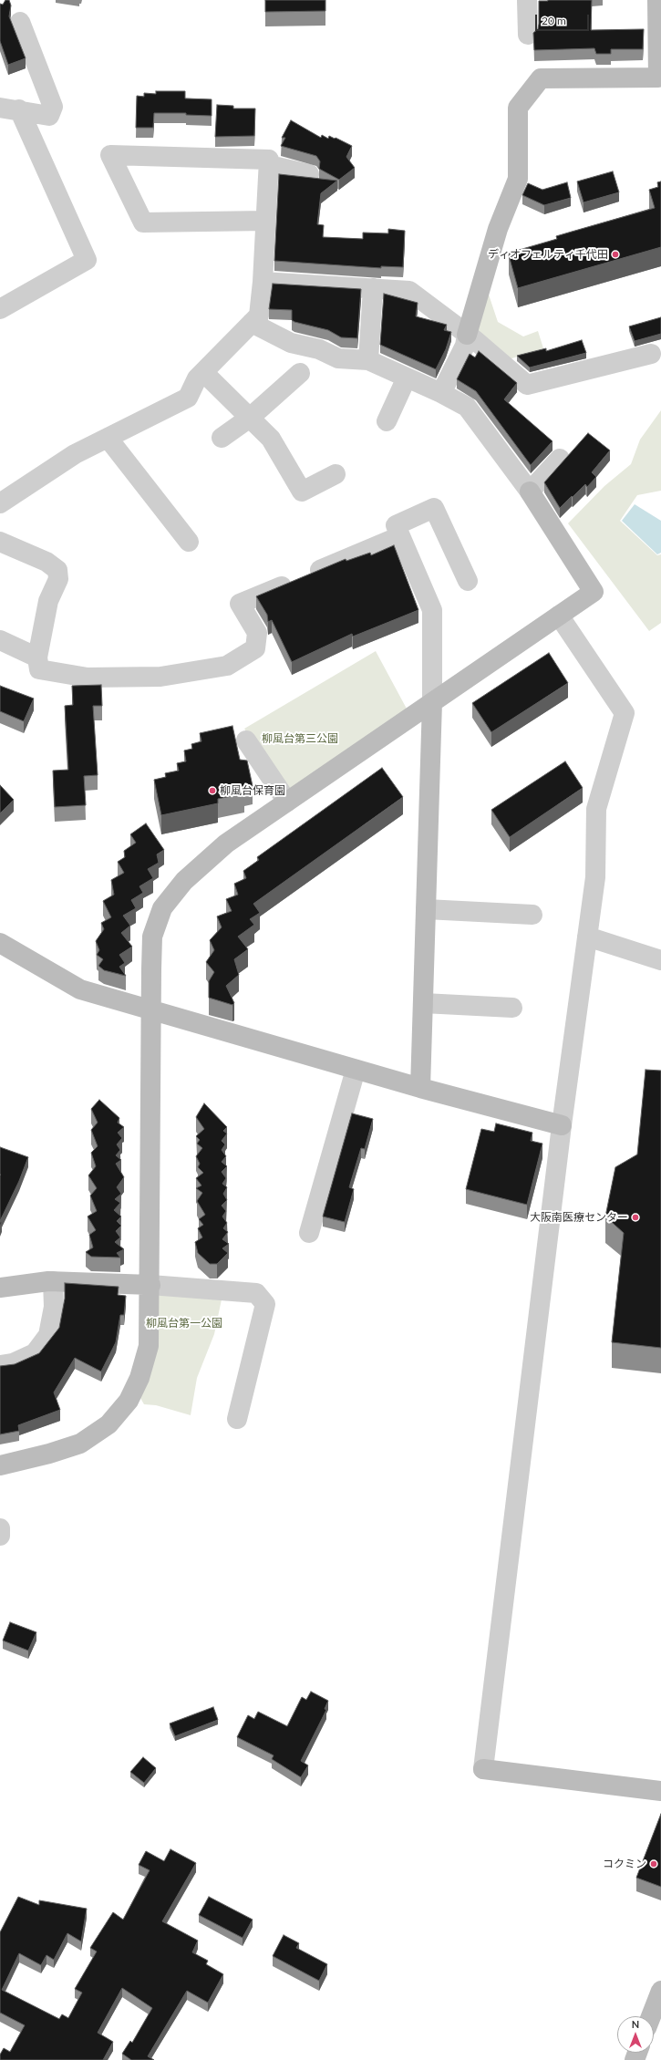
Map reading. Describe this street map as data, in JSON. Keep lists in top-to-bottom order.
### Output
{
  "parks": ["柳風台第三公園", "柳風台第一公園"],
  "places": [
    "ディオフェルティ千代田",
    "柳風台保育園",
    "大阪南医療センター",
    "コクミン"
  ],
  "scale_bar": "20 m",
  "north": "top"
}
